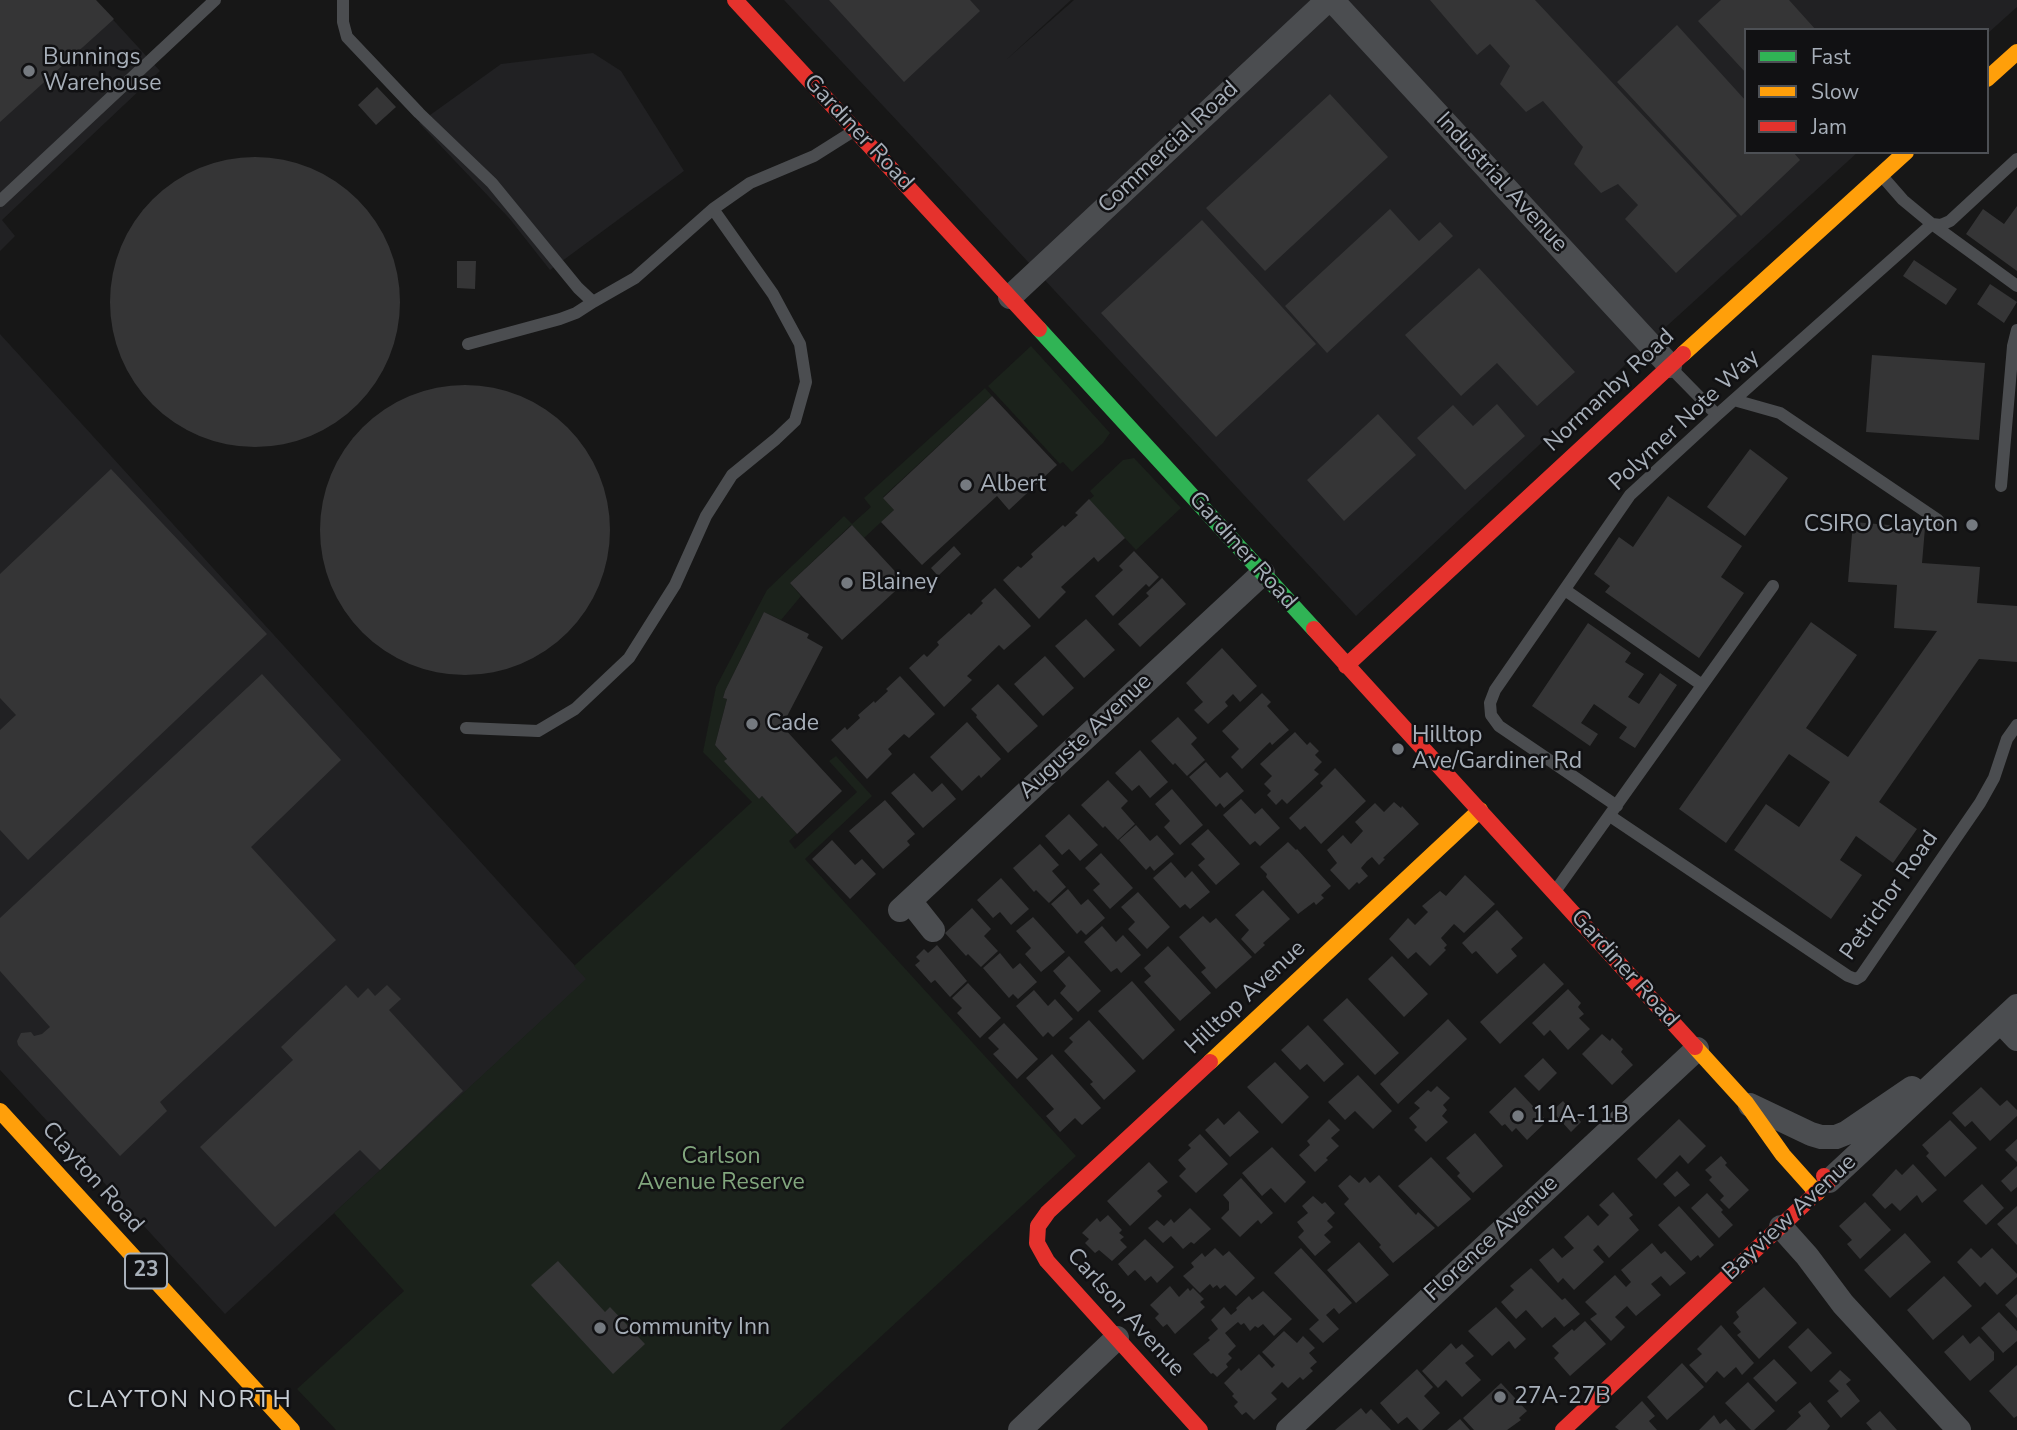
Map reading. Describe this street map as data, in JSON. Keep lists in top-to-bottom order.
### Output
{
  "streets": {
    "street": [
      "Gardiner Road",
      "Commercial Road",
      "Industrial Avenue",
      "Normanby Road",
      "Auguste Avenue",
      "Hilltop Avenue",
      "Clayton Road",
      "Bayview Avenue",
      "Florence Avenue",
      "23",
      "Carlson Avenue"
    ],
    "lane": ["Polymer Note Way", "Petrichor Road"]
  },
  "crossings": [
    ["Gardiner Road", "Commercial Road"],
    ["Gardiner Road", "Normanby Road"],
    ["Gardiner Road", "Auguste Avenue"],
    ["Gardiner Road", "Hilltop Avenue"],
    ["Gardiner Road", "Bayview Avenue"],
    ["Gardiner Road", "Florence Avenue"],
    ["Commercial Road", "Industrial Avenue"],
    ["Industrial Avenue", "Normanby Road"],
    ["Polymer Note Way", "Petrichor Road"],
    ["Hilltop Avenue", "Carlson Avenue"]
  ],
  "districts": ["CLAYTON NORTH"],
  "parks": ["Carlson Avenue Reserve"],
  "places": [
    "Bunnings Warehouse",
    "Albert",
    "CSIRO Clayton",
    "Blainey",
    "Cade",
    "Hilltop Ave/Gardiner Rd",
    "11A-11B",
    "Community Inn",
    "27A-27B"
  ],
  "legend": ["Fast", "Slow", "Jam"]
}
